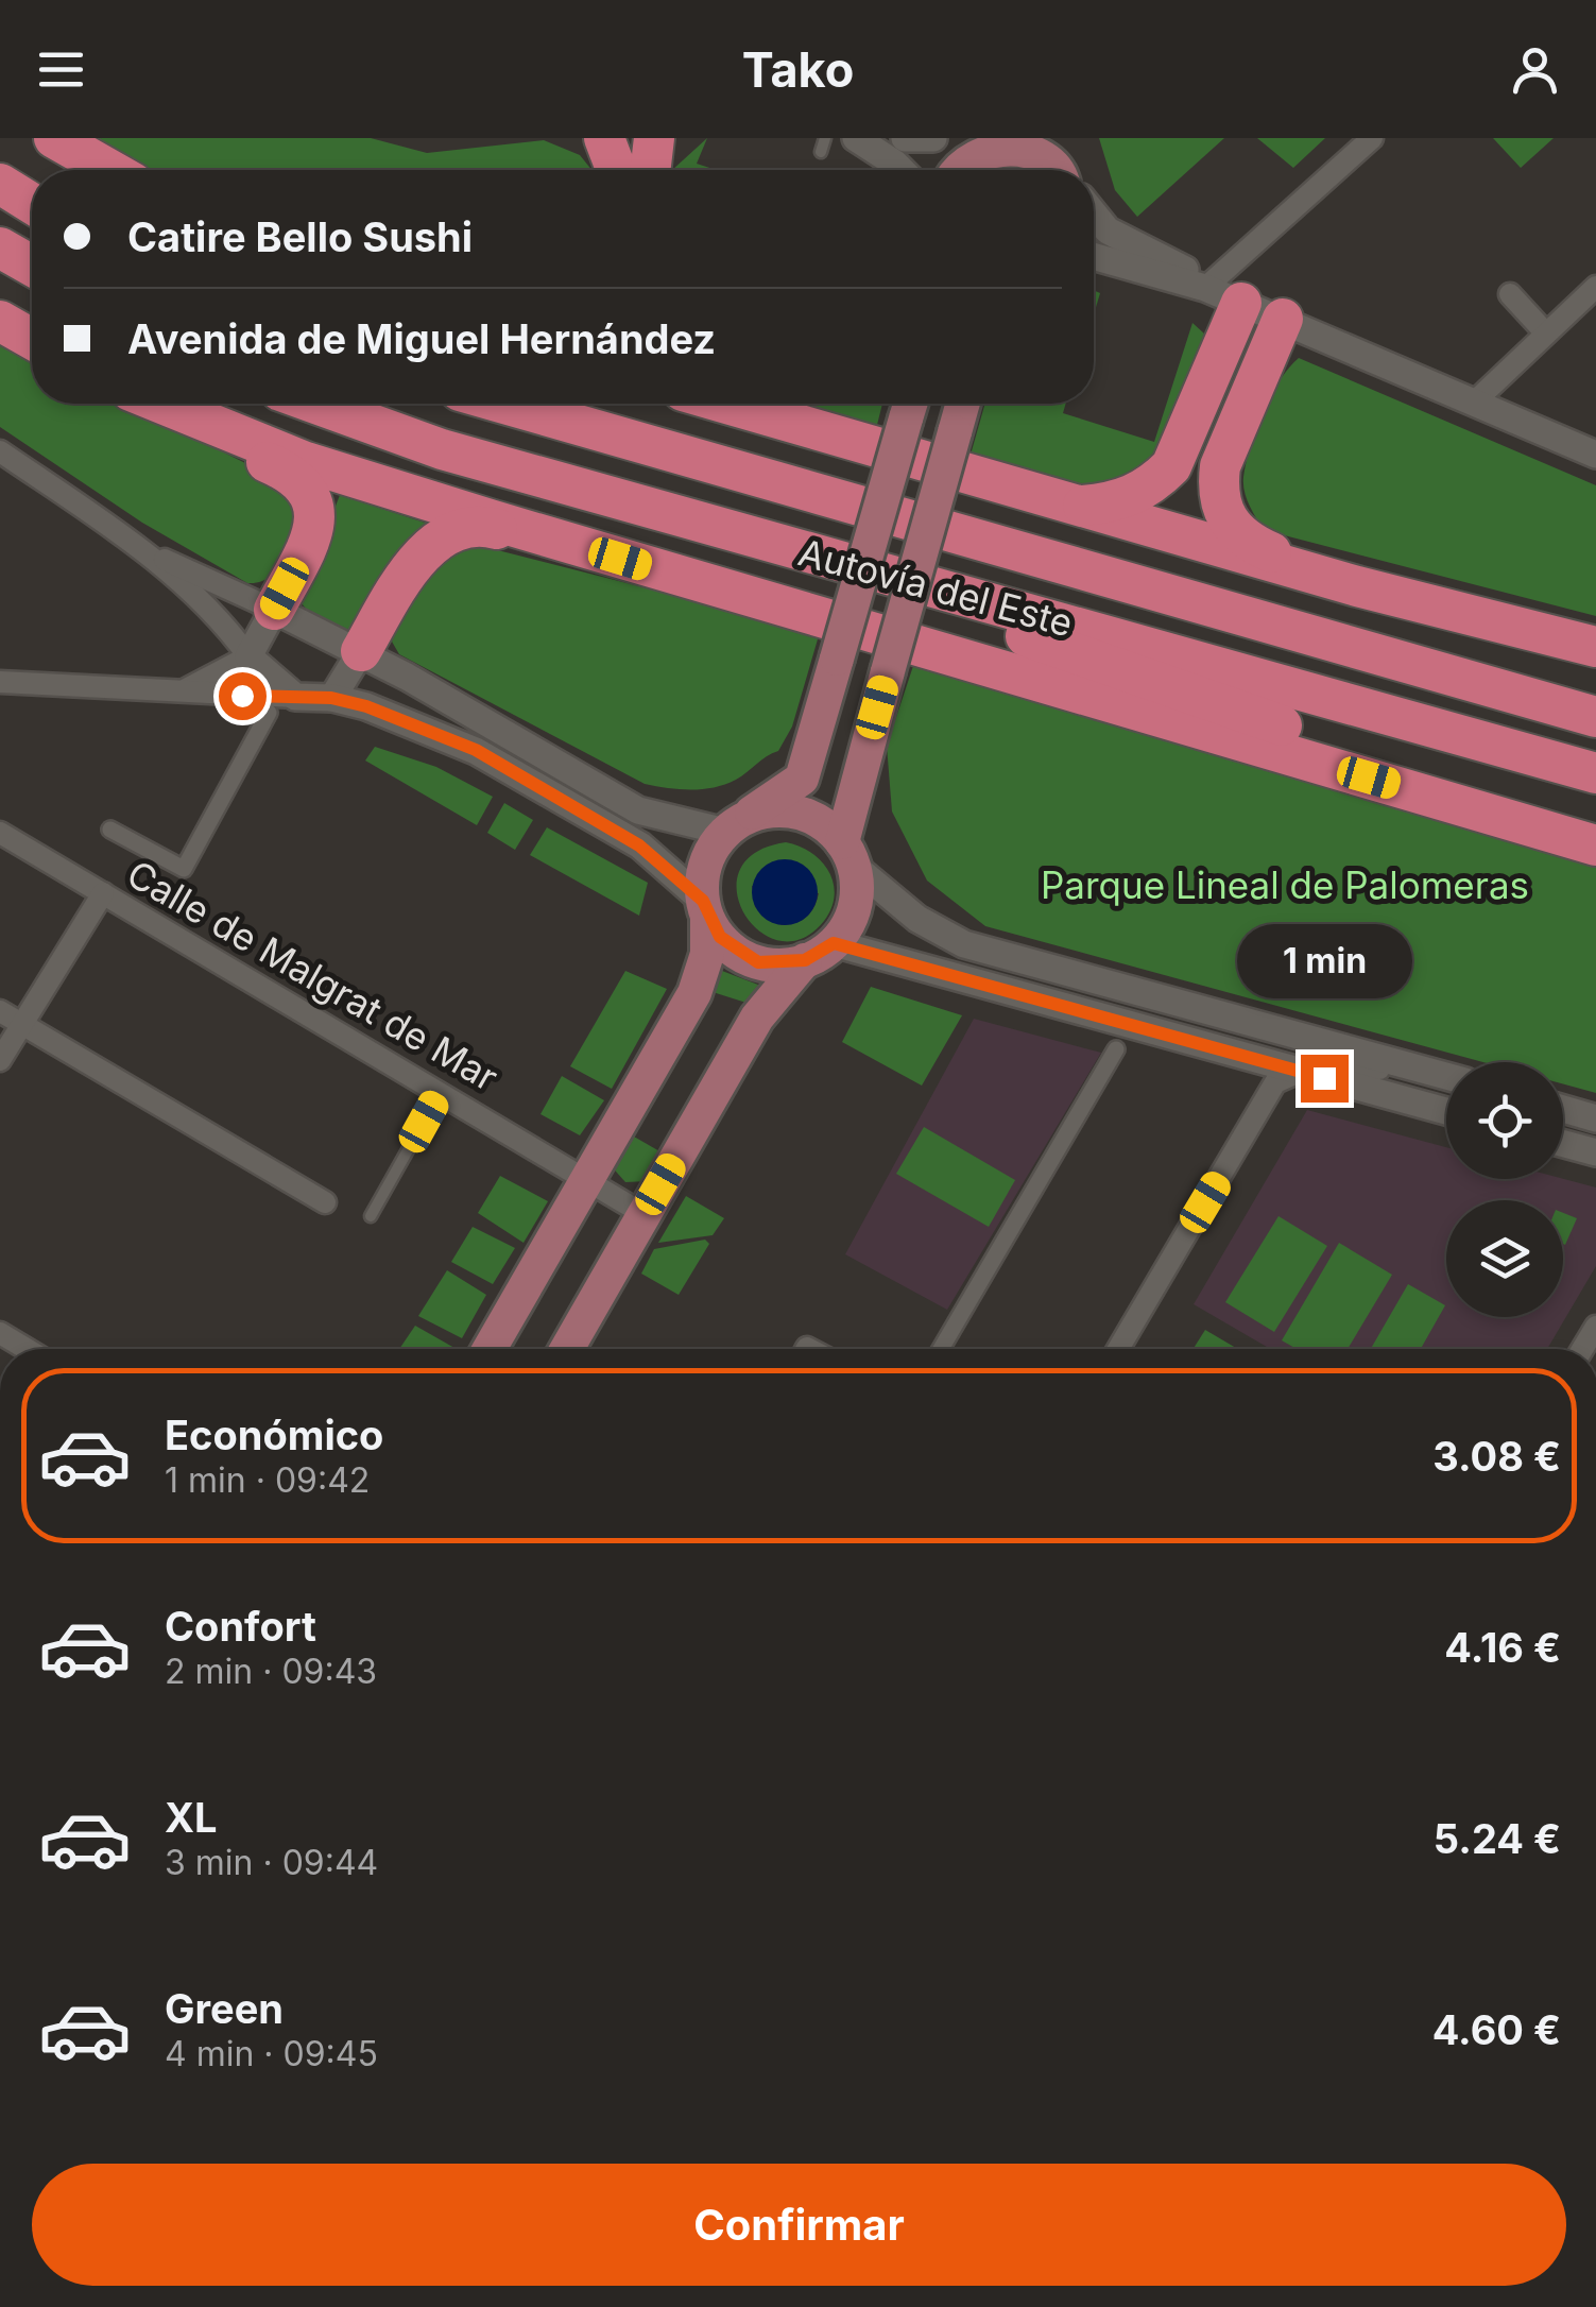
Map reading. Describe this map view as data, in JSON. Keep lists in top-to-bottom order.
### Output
{
  "streets": {
    "highway": ["Autovía del Este"],
    "street": ["Calle de Malgrat de Mar"]
  },
  "parks": ["Parque Lineal de Palomeras"],
  "page": {
    "header": "Tako",
    "banner": ["Catire Bello Sushi", "Avenida de Miguel Hernández"],
    "bubble": "1 min",
    "list": [
      {
        "name": "Económico",
        "note": "1 min · 09:42",
        "value": "3.08 €"
      },
      {
        "name": "Confort",
        "note": "2 min · 09:43",
        "value": "4.16 €"
      },
      {
        "name": "XL",
        "note": "3 min · 09:44",
        "value": "5.24 €"
      },
      {
        "name": "Green",
        "note": "4 min · 09:45",
        "value": "4.60 €"
      }
    ],
    "buttons": "Confirmar"
  }
}
